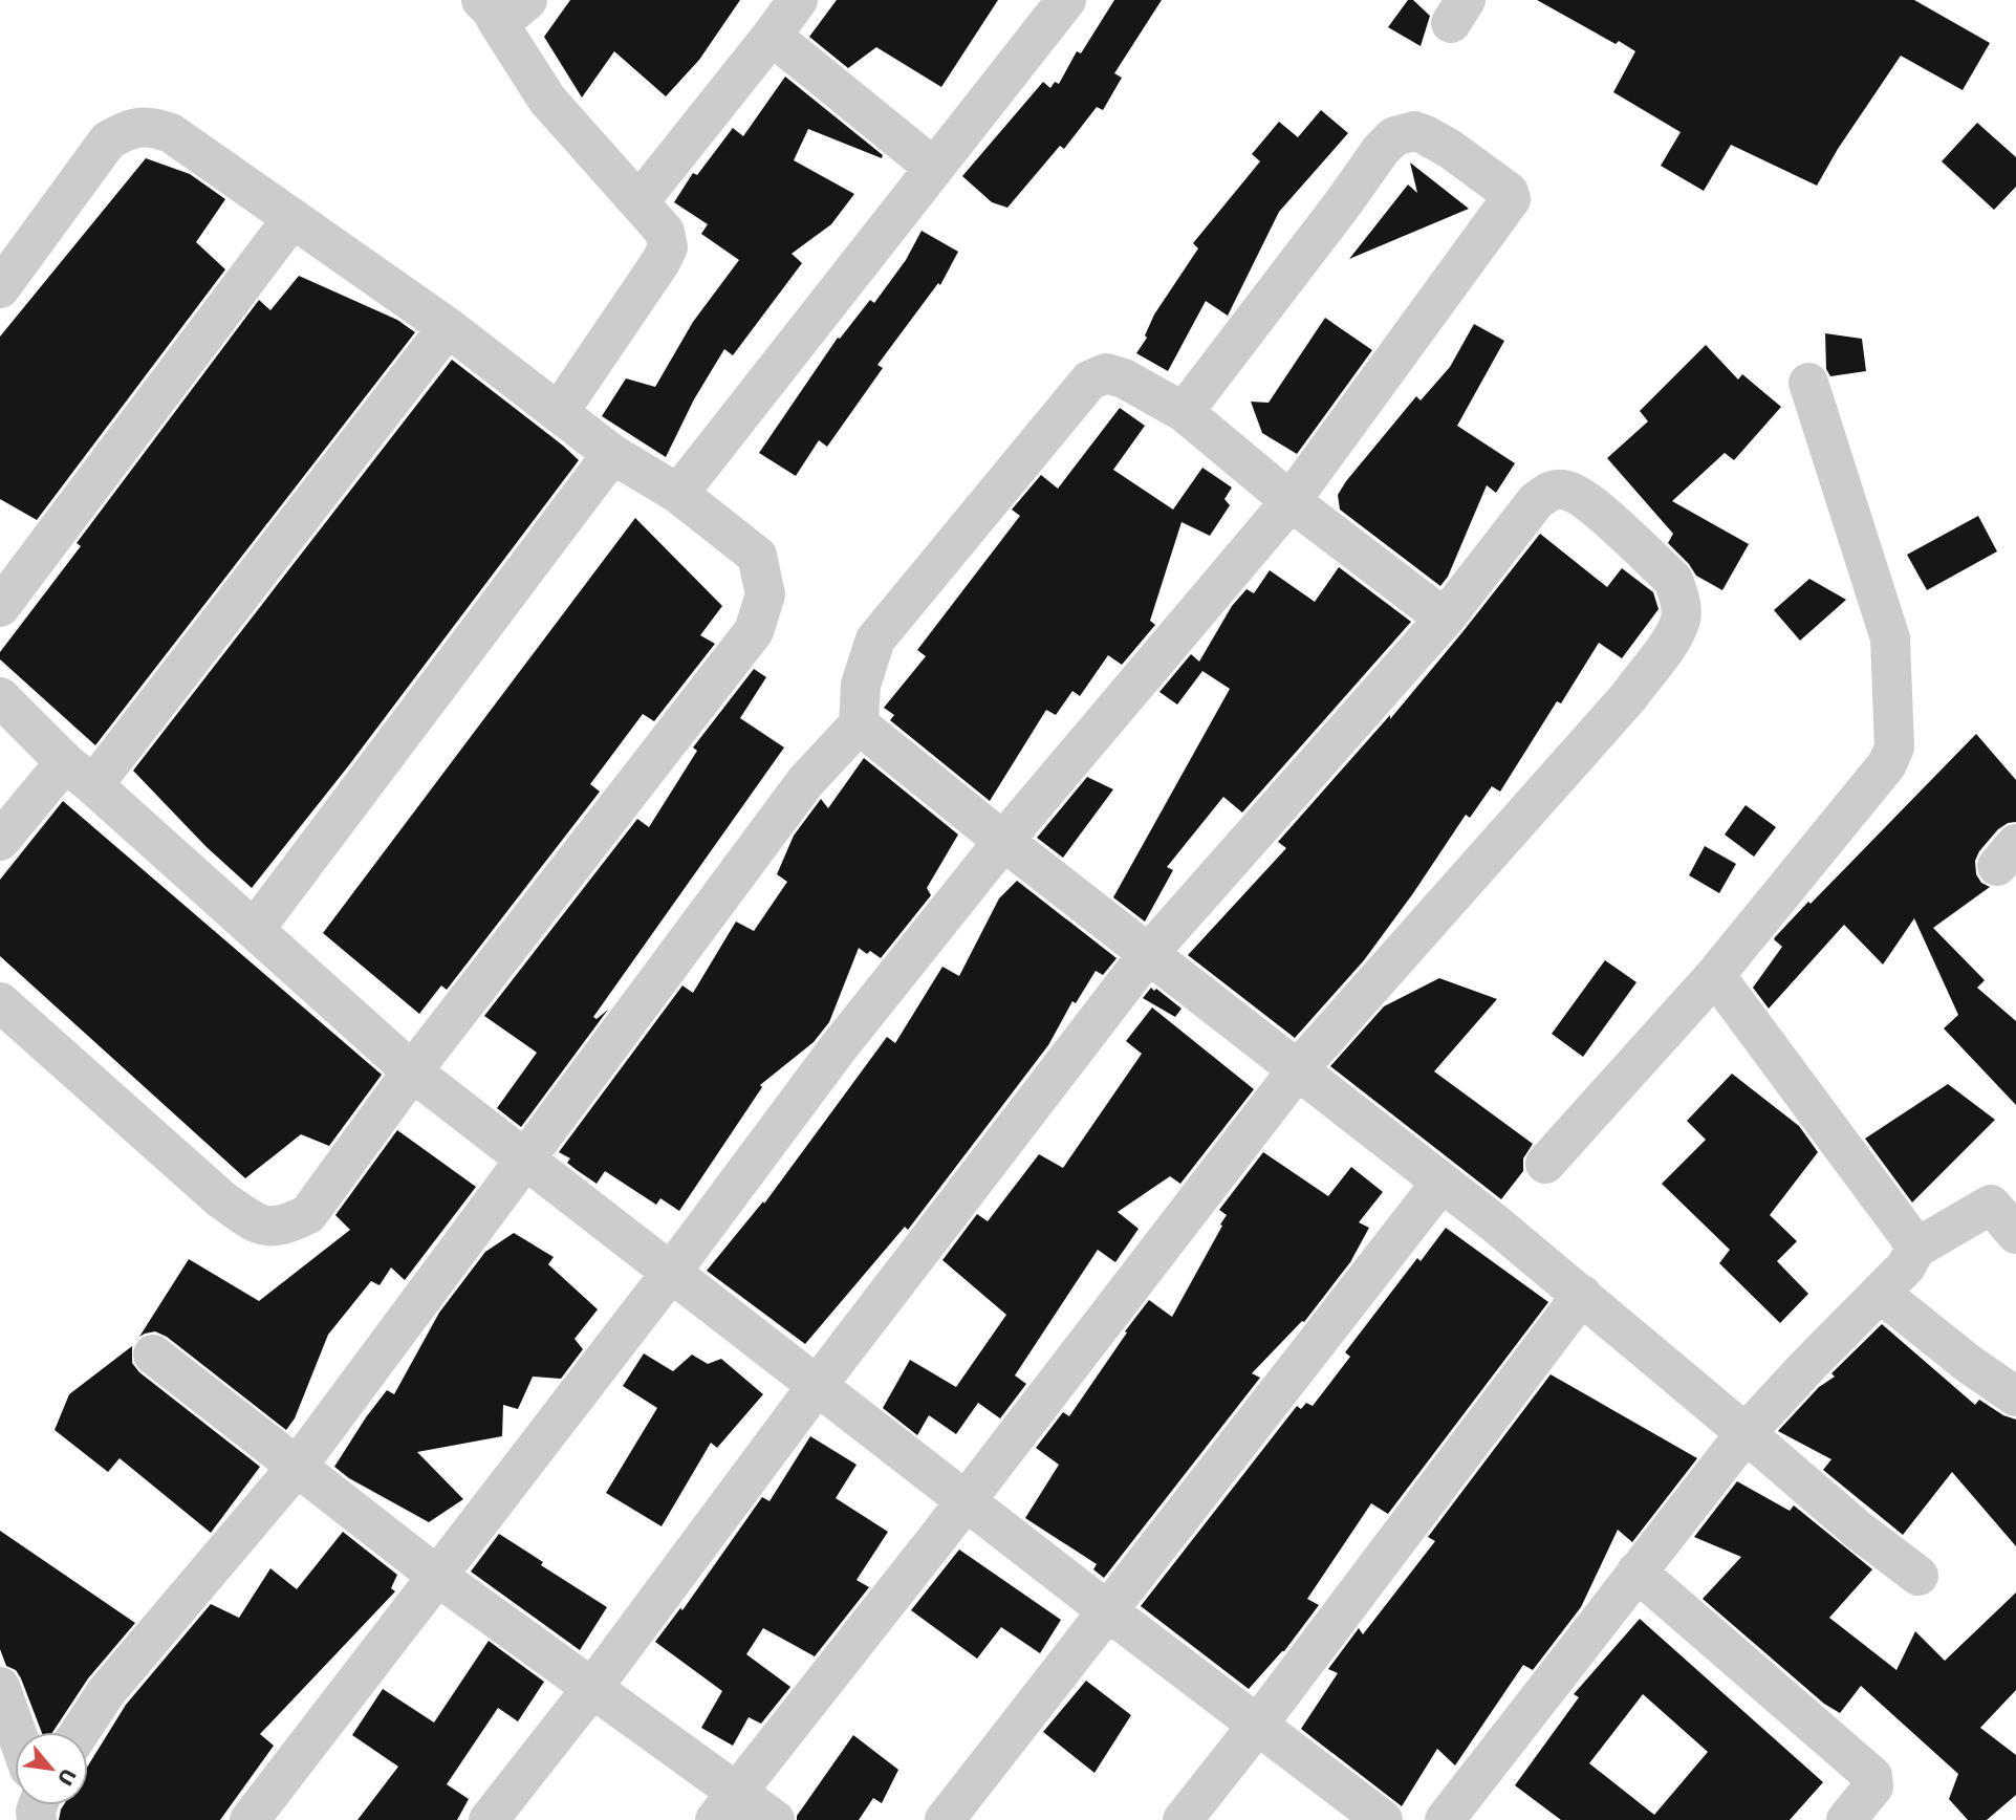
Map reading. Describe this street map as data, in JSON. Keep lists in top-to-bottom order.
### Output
{
  "north": "bottom right"
}
